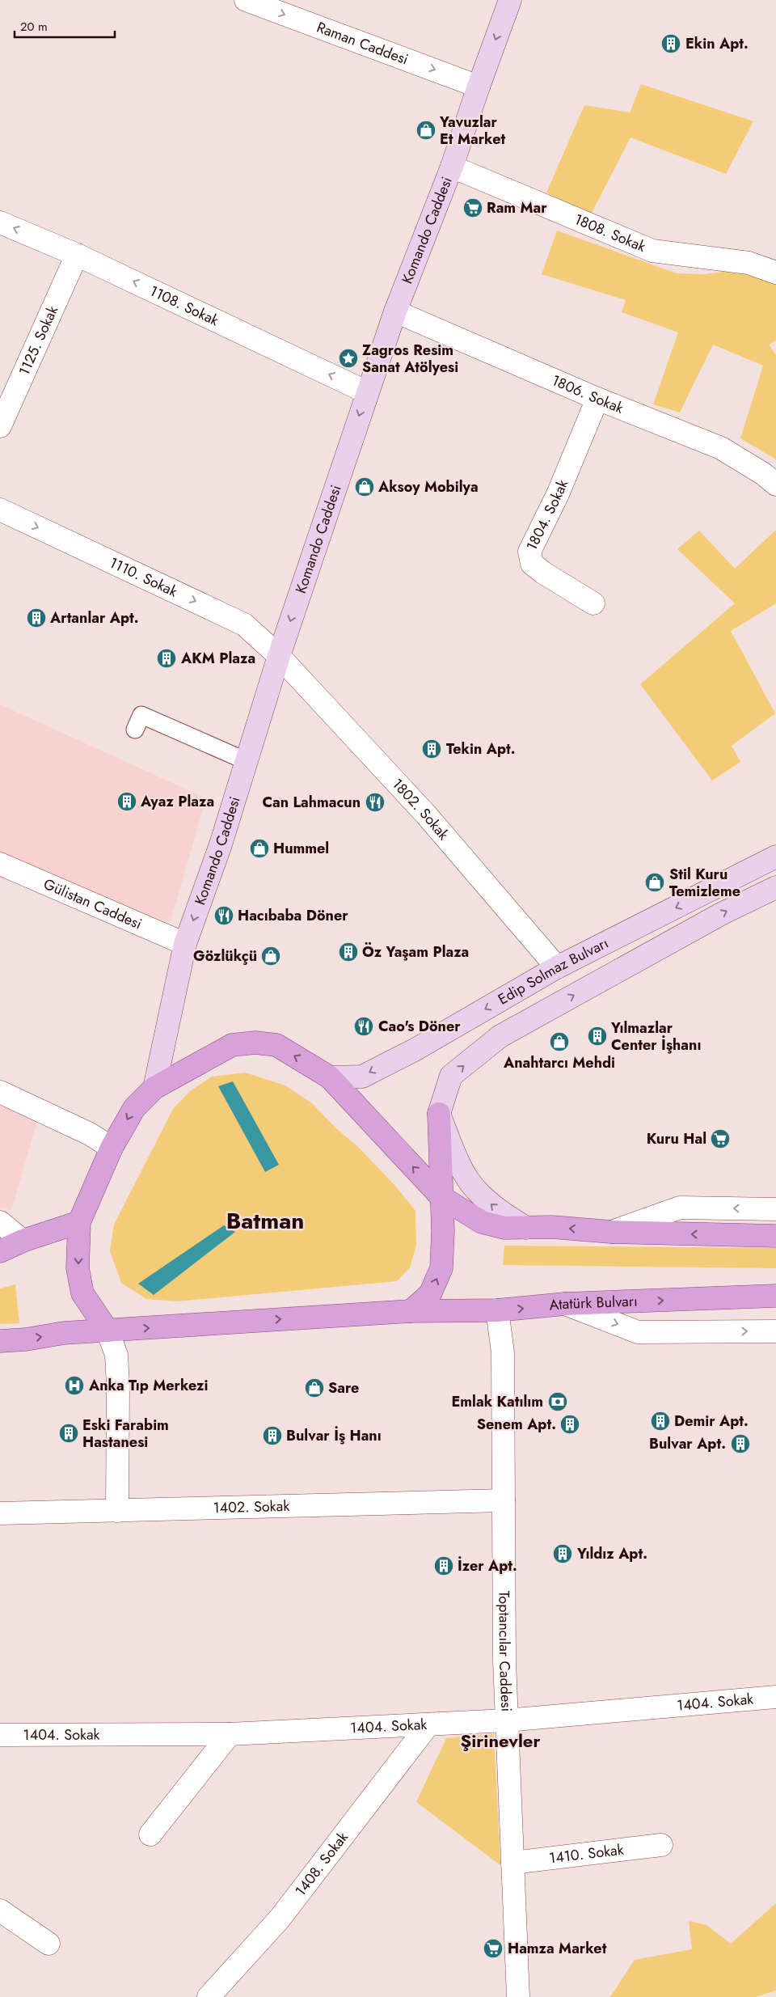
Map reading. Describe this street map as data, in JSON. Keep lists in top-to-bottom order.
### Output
{
  "streets": {
    "main road": ["Komando Caddesi", "Edip Solmaz Bulvarı", "Atatürk Bulvarı"],
    "street": [
      "Raman Caddesi",
      "1808. Sokak",
      "1108. Sokak",
      "1125. Sokak",
      "1806. Sokak",
      "1804. Sokak",
      "1110. Sokak",
      "1802. Sokak",
      "Gülistan Caddesi",
      "1402. Sokak",
      "Toptancılar Caddesi",
      "1404. Sokak",
      "1410. Sokak",
      "1408. Sokak"
    ]
  },
  "crossings": [
    ["Raman Caddesi", "Komando Caddesi"],
    ["Komando Caddesi", "1808. Sokak"],
    ["Komando Caddesi", "1108. Sokak"],
    ["Komando Caddesi", "1806. Sokak"],
    ["Komando Caddesi", "1110. Sokak"],
    ["Komando Caddesi", "1802. Sokak"],
    ["Komando Caddesi", "Gülistan Caddesi"],
    ["1108. Sokak", "1125. Sokak"],
    ["1806. Sokak", "1804. Sokak"],
    ["1110. Sokak", "1802. Sokak"],
    ["1802. Sokak", "Edip Solmaz Bulvarı"],
    ["Atatürk Bulvarı", "Toptancılar Caddesi"],
    ["1402. Sokak", "Toptancılar Caddesi"],
    ["Toptancılar Caddesi", "1404. Sokak"],
    ["Toptancılar Caddesi", "1410. Sokak"],
    ["1404. Sokak", "1408. Sokak"]
  ],
  "one_way": [
    "Raman Caddesi",
    "Komando Caddesi",
    "1108. Sokak",
    "1110. Sokak"
  ],
  "districts": ["Batman", "Şirinevler"],
  "places": {
    "building": [
      "Ekin Apt.",
      "Artanlar Apt.",
      "AKM Plaza",
      "Tekin Apt.",
      "Ayaz Plaza",
      "Öz Yaşam Plaza",
      "Yılmazlar Center İşhanı",
      "Demir Apt.",
      "Senem Apt.",
      "Eski Farabim Hastanesi",
      "Bulvar İş Hanı",
      "Bulvar Apt.",
      "Yıldız Apt.",
      "İzer Apt."
    ],
    "shop": [
      "Yavuzlar Et Market",
      "Aksoy Mobilya",
      "Hummel",
      "Stil Kuru Temizleme",
      "Gözlükçü",
      "Anahtarcı Mehdi",
      "Sare"
    ],
    "supermarket": ["Ram Mar", "Kuru Hal", "Hamza Market"],
    "place": ["Zagros Resim Sanat Atölyesi"],
    "restaurant": ["Can Lahmacun", "Hacıbaba Döner", "Cao's Döner"],
    "hospital": ["Anka Tıp Merkezi"],
    "bank": ["Emlak Katılım"]
  },
  "scale_bar": "20 m"
}
